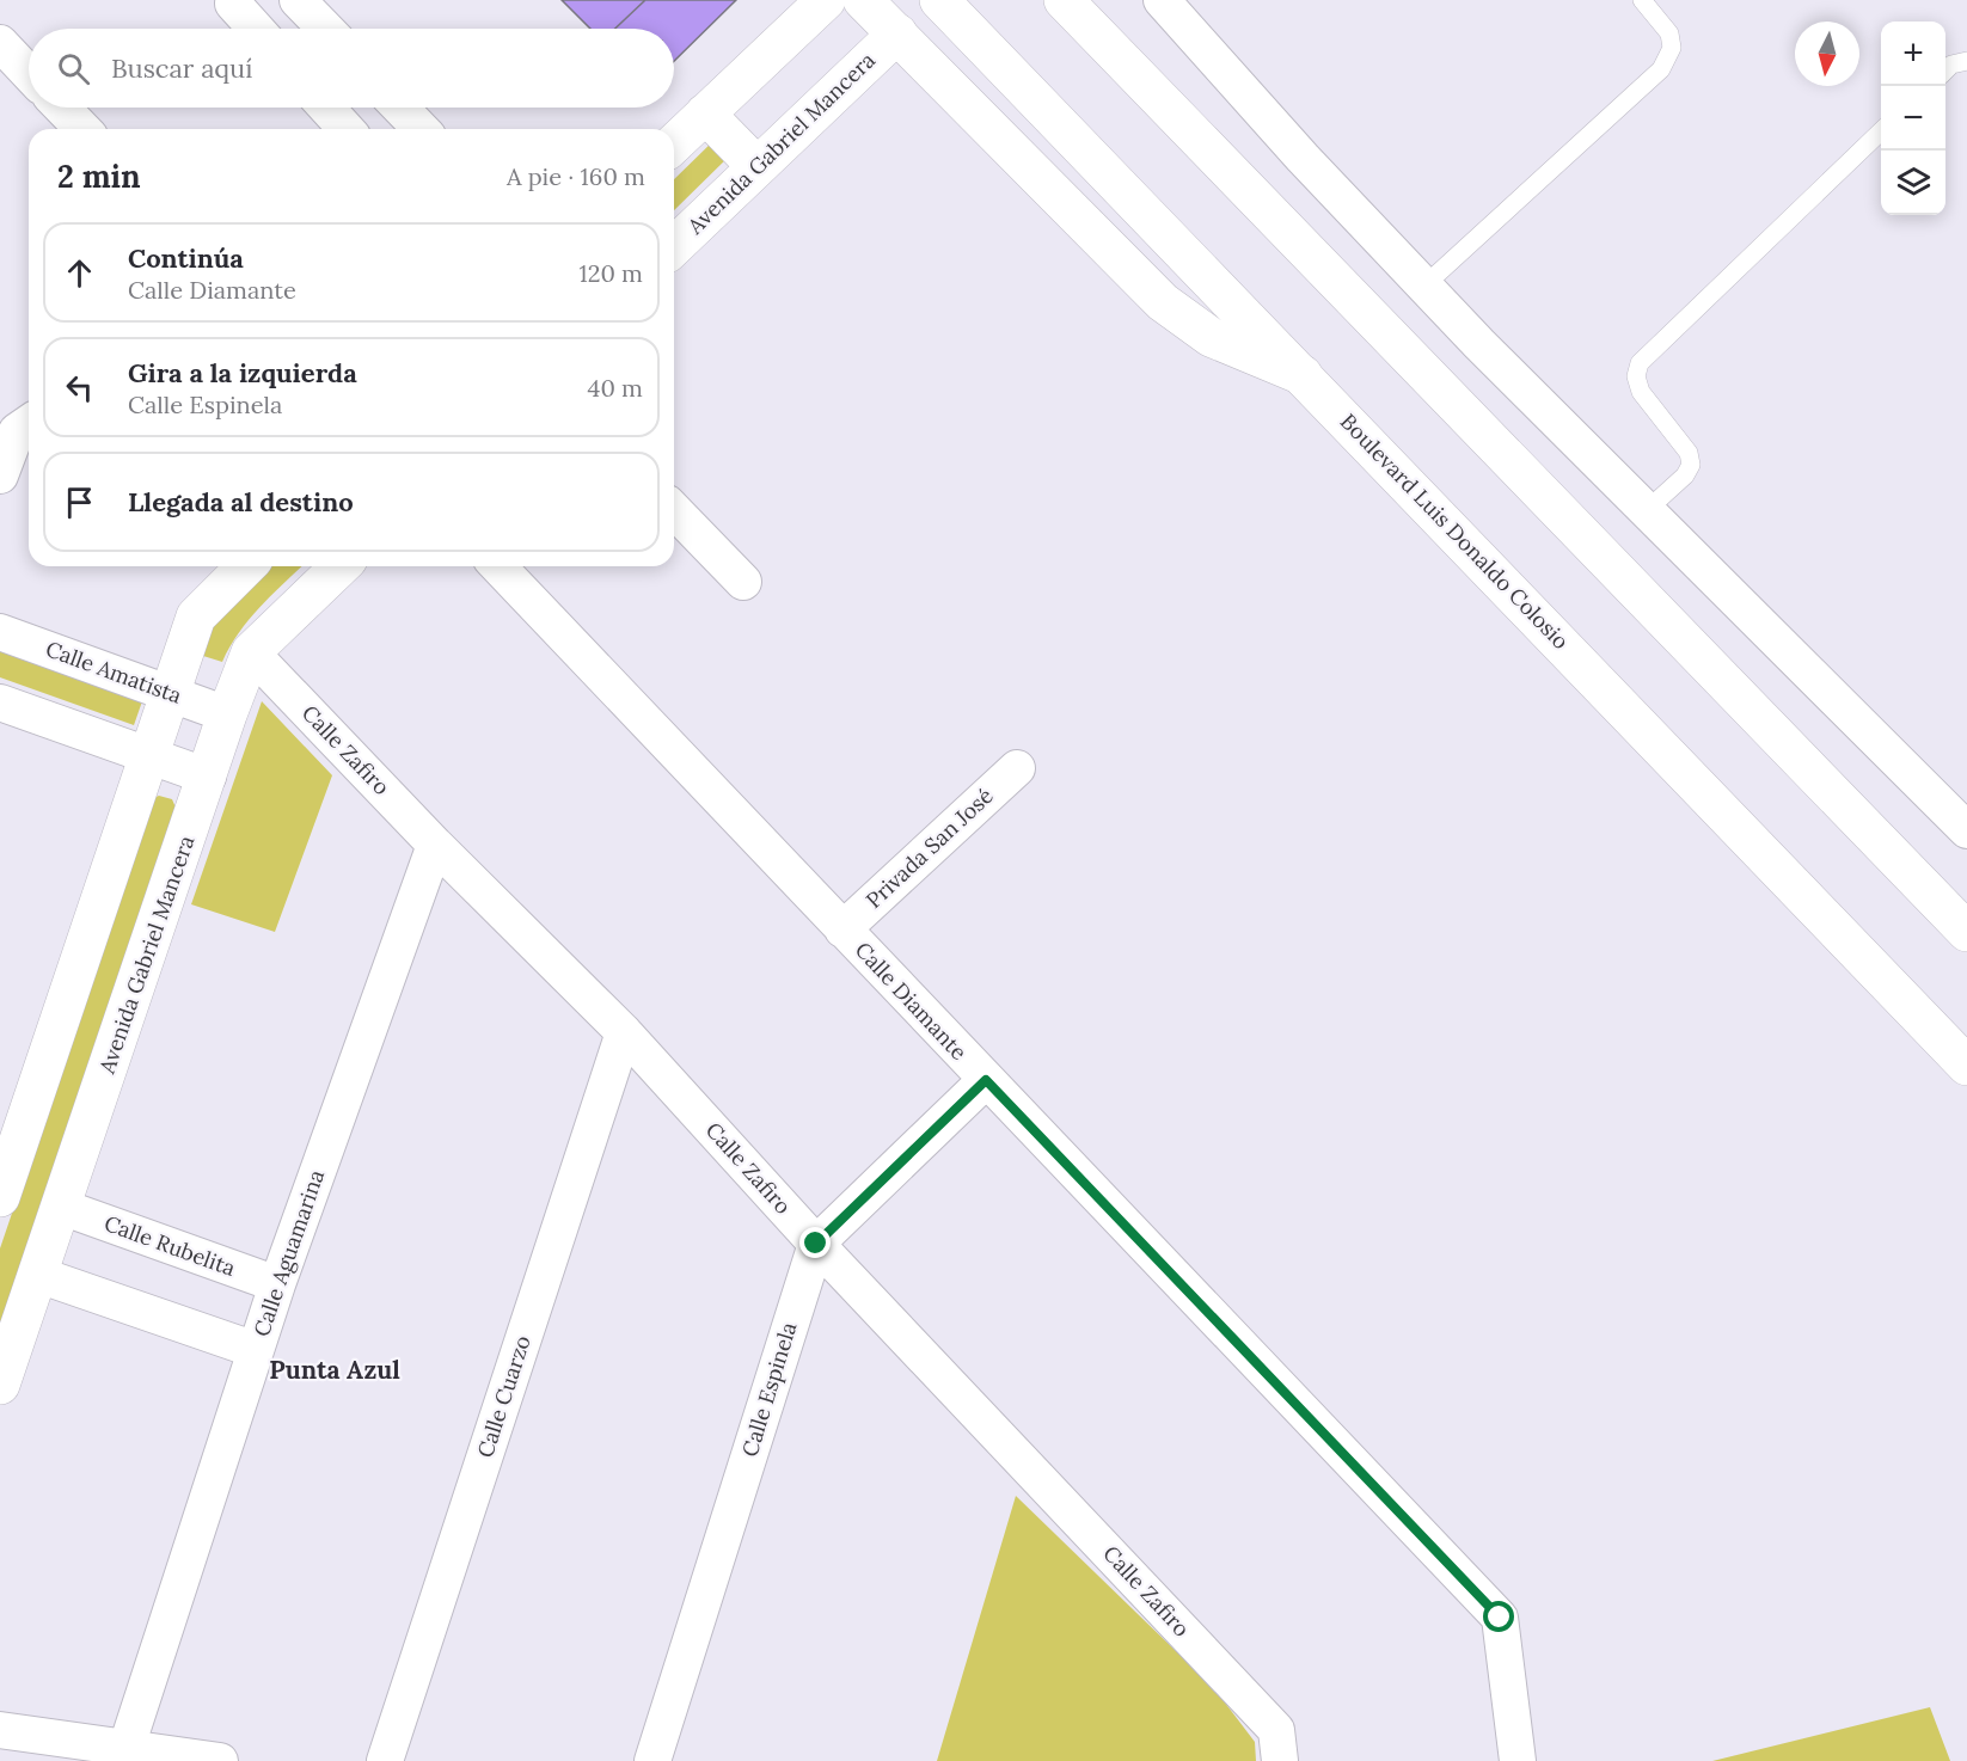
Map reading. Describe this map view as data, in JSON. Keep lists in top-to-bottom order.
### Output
{
  "streets": {
    "main road": ["Avenida Gabriel Mancera", "Boulevard Luis Donaldo Colosio"],
    "street": [
      "Calle Amatista",
      "Calle Zafiro",
      "Privada San José",
      "Calle Diamante",
      "Calle Rubelita",
      "Calle Aguamarina",
      "Calle Espinela",
      "Calle Cuarzo"
    ]
  },
  "crossings": [
    ["Avenida Gabriel Mancera", "Calle Amatista"],
    ["Avenida Gabriel Mancera", "Calle Zafiro"],
    ["Avenida Gabriel Mancera", "Calle Rubelita"],
    ["Calle Zafiro", "Calle Aguamarina"],
    ["Calle Zafiro", "Calle Espinela"],
    ["Calle Zafiro", "Calle Cuarzo"],
    ["Privada San José", "Calle Diamante"],
    ["Calle Diamante", "Calle Espinela"],
    ["Calle Rubelita", "Calle Aguamarina"]
  ],
  "districts": ["Punta Azul"],
  "north": "bottom",
  "page": {
    "map_buttons": ["+", "−"],
    "search": "Buscar aquí",
    "heading": ["2 min", "A pie · 160 m"],
    "list": [
      ["Continúa", "Calle Diamante", "120 m"],
      ["Gira a la izquierda", "Calle Espinela", "40 m"],
      "Llegada al destino"
    ]
  }
}
